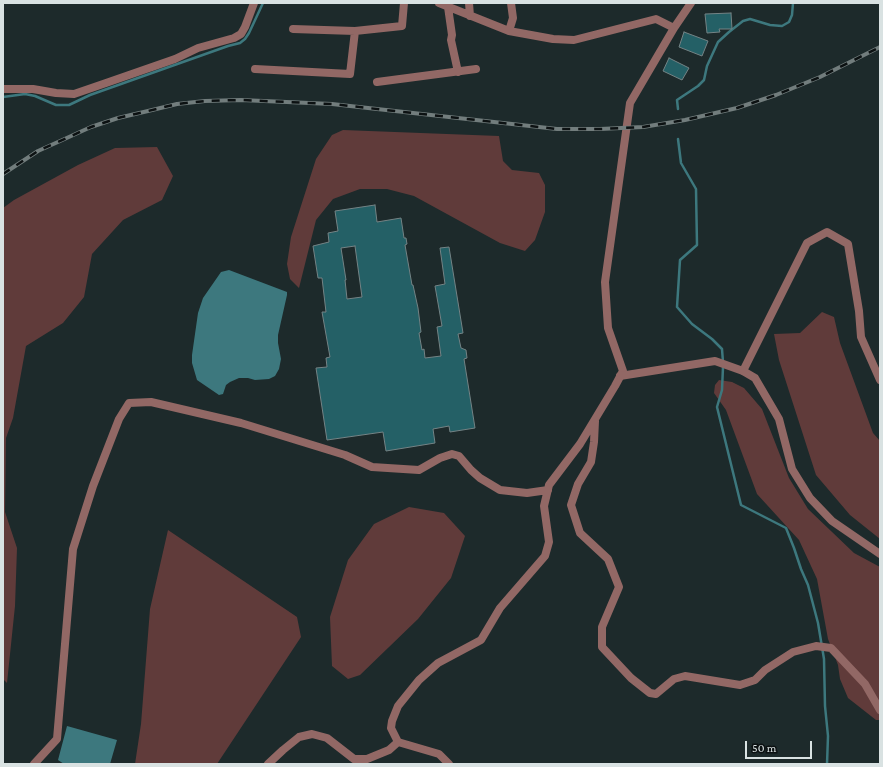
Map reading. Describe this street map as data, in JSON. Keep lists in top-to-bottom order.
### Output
{
  "scale_bar": "50 m"
}
